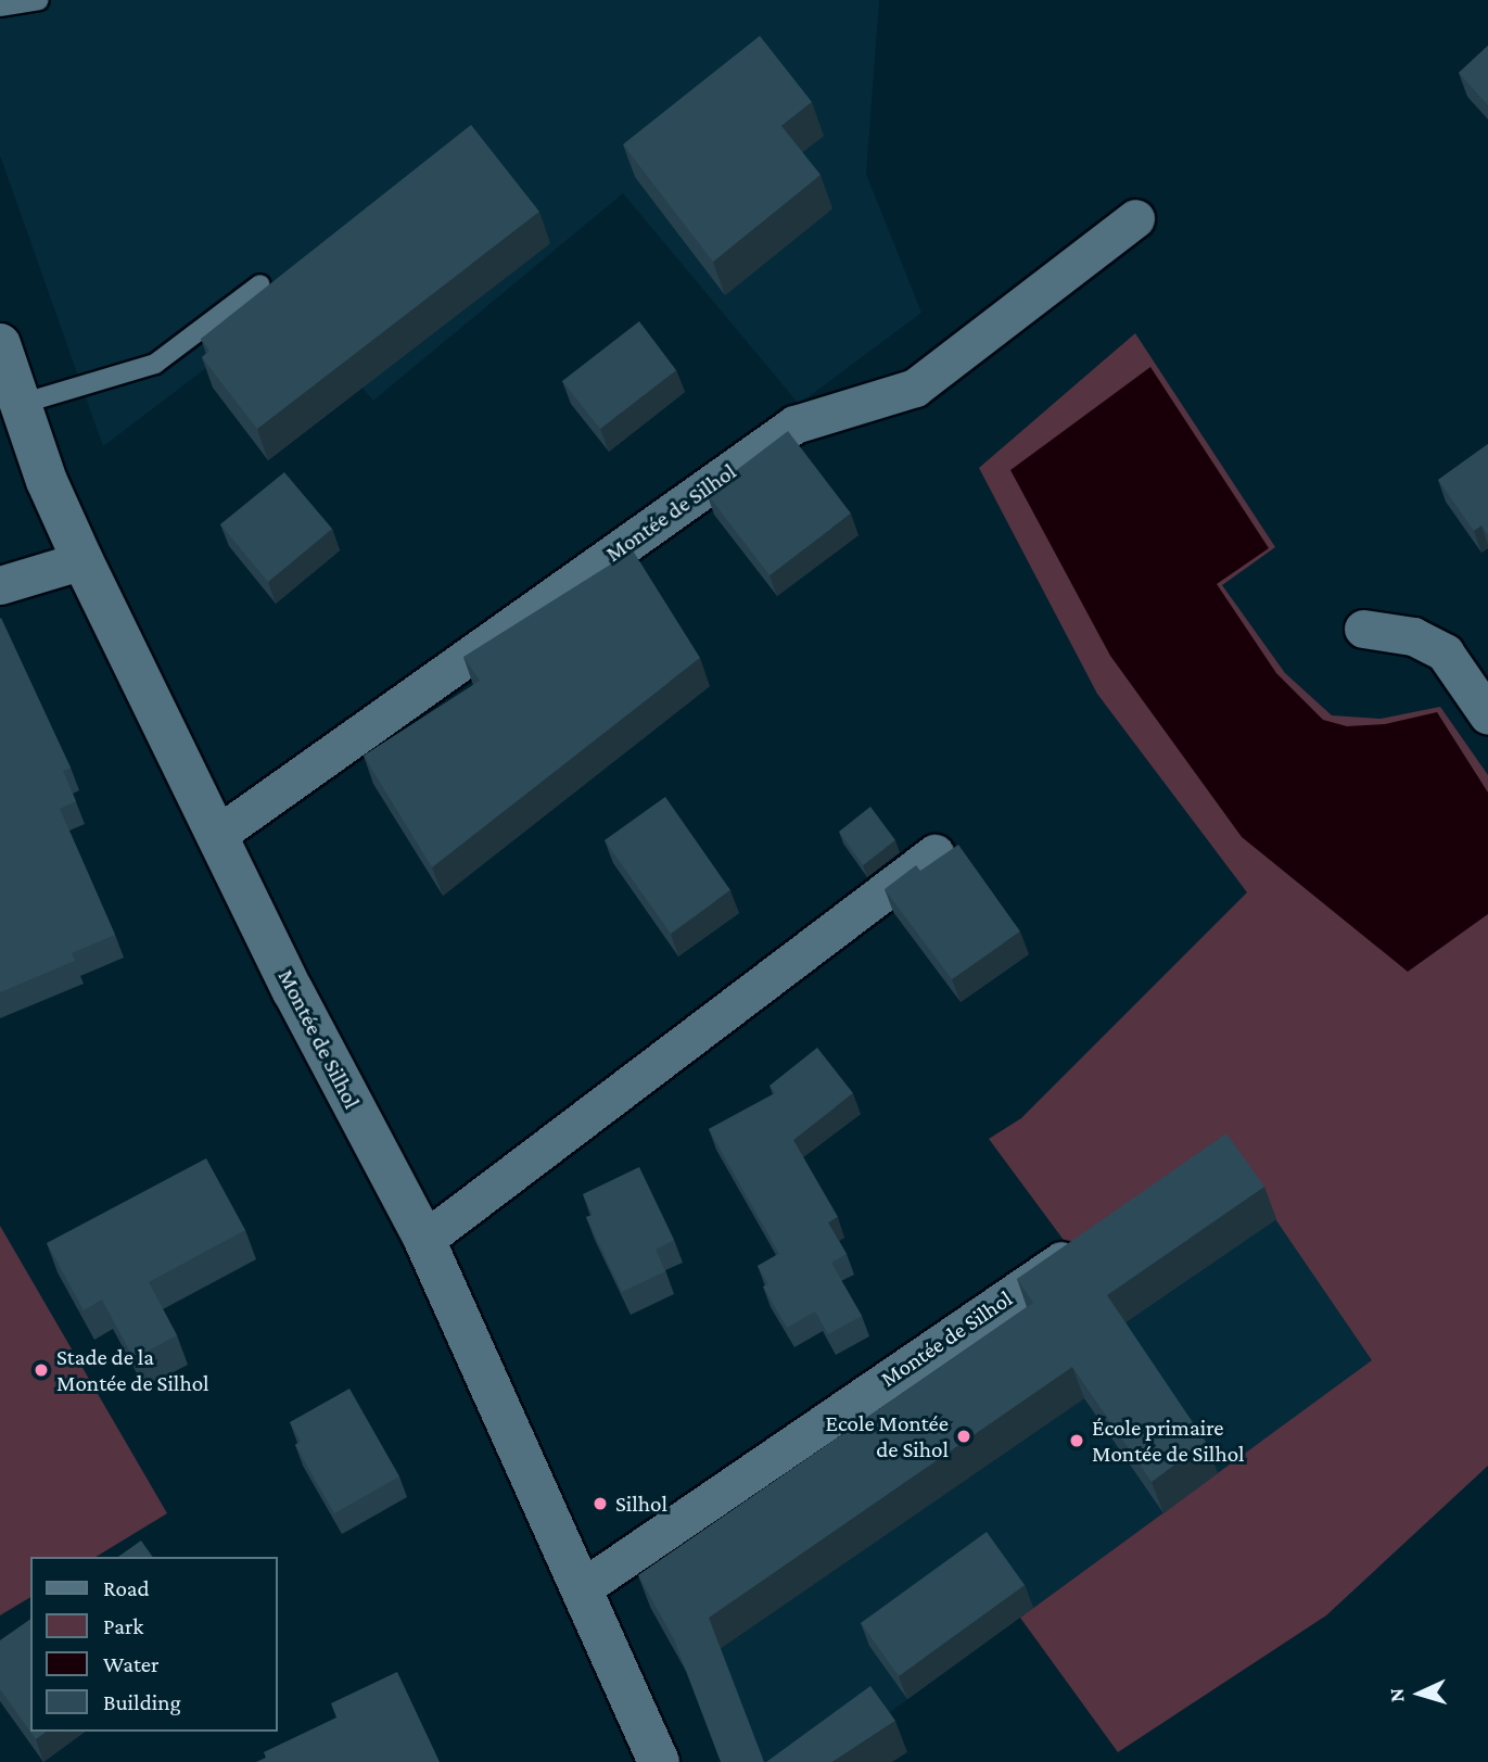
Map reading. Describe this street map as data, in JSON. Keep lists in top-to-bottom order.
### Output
{
  "streets": {
    "main road": ["Montée de Silhol"]
  },
  "places": [
    "Stade de la Montée de Silhol",
    "Ecole Montée de Sihol",
    "École primaire Montée de Silhol",
    "Silhol"
  ],
  "legend": [
    "Road",
    "Park",
    "Water",
    "Building"
  ],
  "north": "left"
}
